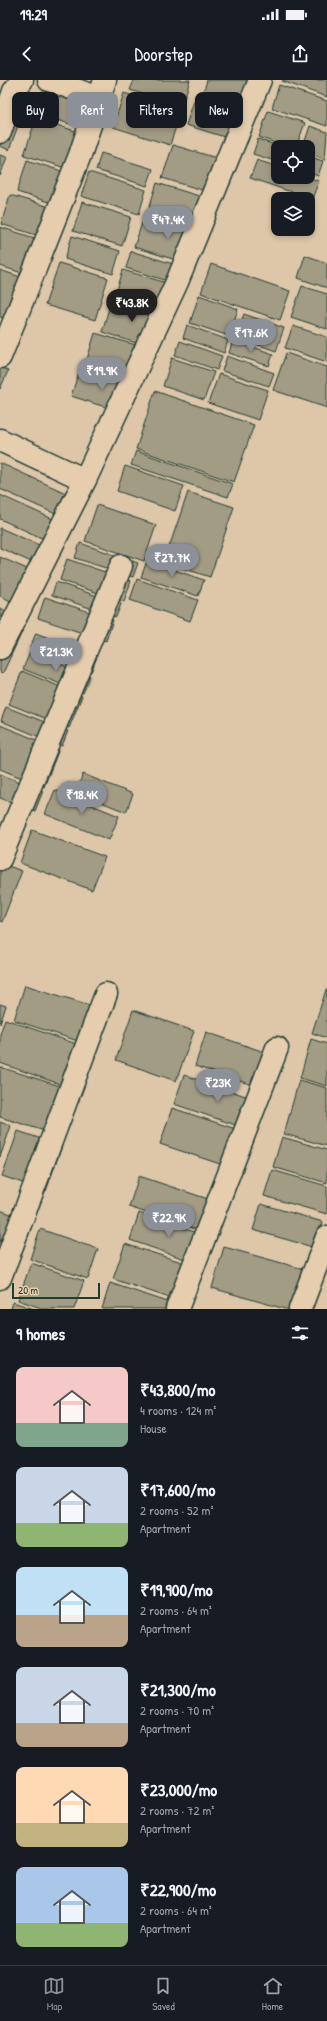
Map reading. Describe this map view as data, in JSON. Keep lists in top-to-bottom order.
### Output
{
  "scale_bar": "20 m",
  "page": {
    "status": "19:29",
    "header": "Doorstep",
    "chip": [
      "Buy",
      "Rent",
      "Filters",
      "New"
    ],
    "price": [
      "₹47.4K",
      "₹43.8K",
      "₹17.6K",
      "₹19.9K",
      "₹27.7K",
      "₹21.3K",
      "₹18.4K",
      "₹23K",
      "₹22.9K"
    ],
    "scale": "20 m",
    "heading": "9 homes",
    "list": [
      {
        "name": "₹43,800/mo",
        "note": "4 rooms · 124 m² · House"
      },
      {
        "name": "₹17,600/mo",
        "note": "2 rooms · 52 m² · Apartment"
      },
      {
        "name": "₹19,900/mo",
        "note": "2 rooms · 64 m² · Apartment"
      },
      {
        "name": "₹21,300/mo",
        "note": "2 rooms · 70 m² · Apartment"
      },
      {
        "name": "₹23,000/mo",
        "note": "2 rooms · 72 m² · Apartment"
      },
      {
        "name": "₹22,900/mo",
        "note": "2 rooms · 64 m² · Apartment"
      }
    ],
    "tabs": ["Map", "Saved", "Home"]
  }
}
